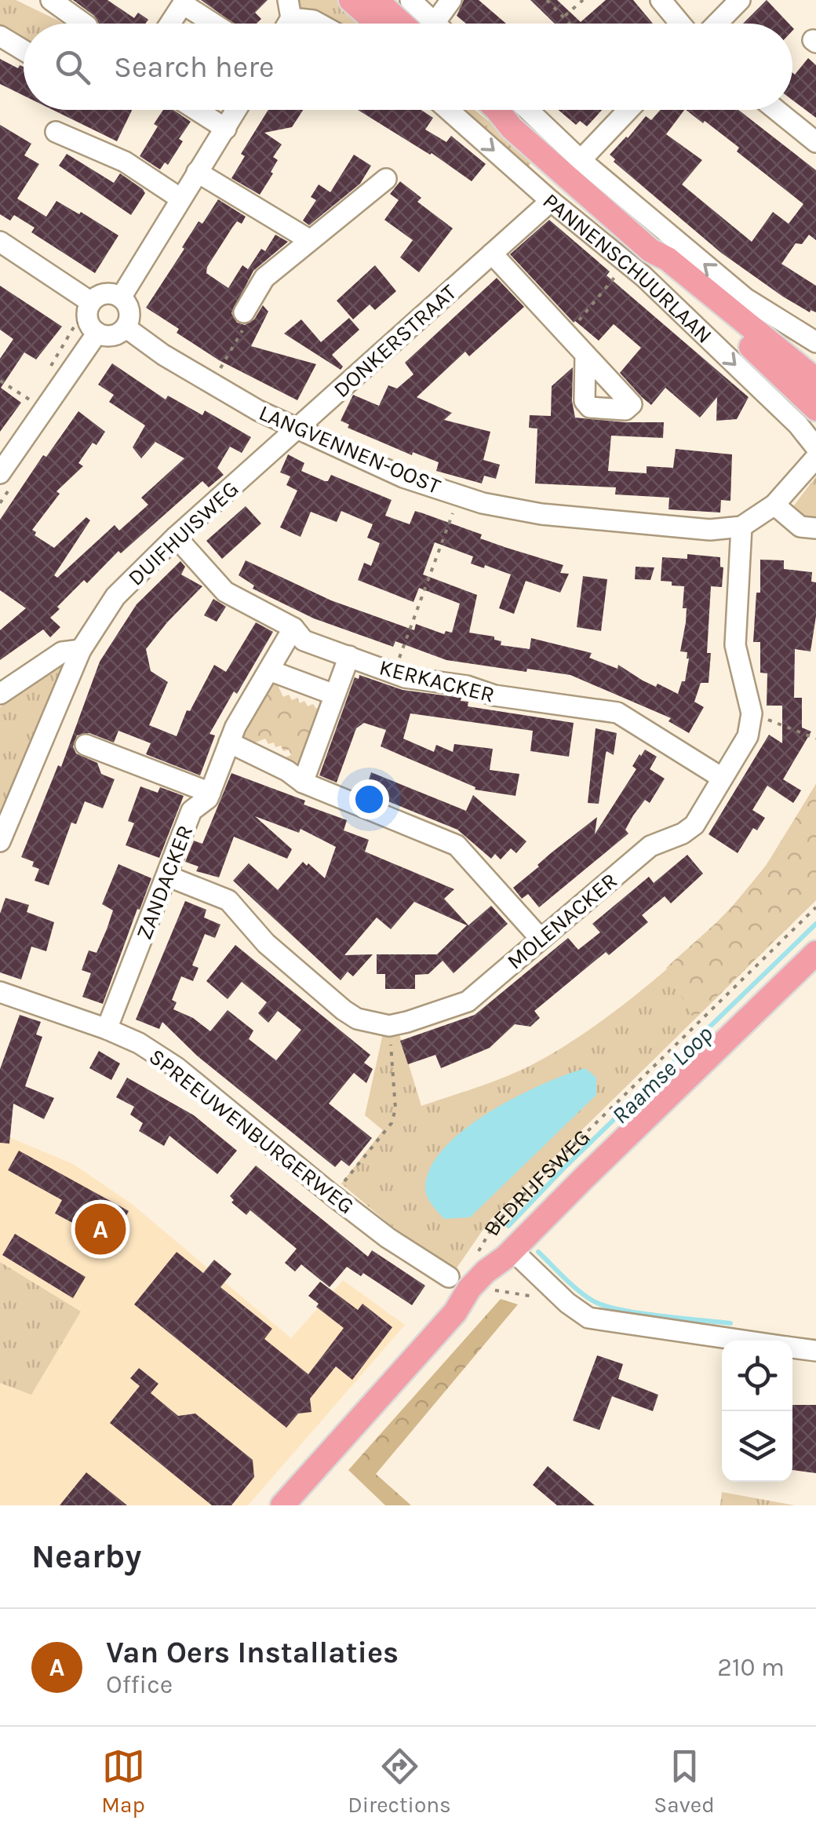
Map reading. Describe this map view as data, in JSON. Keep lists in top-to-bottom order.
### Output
{
  "streets": {
    "main road": ["PANNENSCHUURLAAN", "BEDRIJFSWEG"],
    "street": [
      "DONKERSTRAAT",
      "LANGVENNEN-OOST",
      "DUIFHUISWEG",
      "KERKACKER",
      "ZANDACKER",
      "MOLENACKER",
      "SPREEUWENBURGERWEG"
    ]
  },
  "crossings": [
    ["PANNENSCHUURLAAN", "DONKERSTRAAT"],
    ["DONKERSTRAAT", "LANGVENNEN-OOST"],
    ["DONKERSTRAAT", "DUIFHUISWEG"],
    ["LANGVENNEN-OOST", "DUIFHUISWEG"],
    ["DUIFHUISWEG", "KERKACKER"],
    ["KERKACKER", "ZANDACKER"],
    ["KERKACKER", "MOLENACKER"],
    ["ZANDACKER", "SPREEUWENBURGERWEG"]
  ],
  "water": ["Raamse Loop"],
  "page": {
    "search": "Search here",
    "pins": "A",
    "heading": "Nearby",
    "list": [
      {
        "mark": "A",
        "name": "Van Oers Installaties",
        "note": "Office",
        "value": "210 m"
      }
    ],
    "nav": ["Map", "Directions", "Saved"]
  }
}
